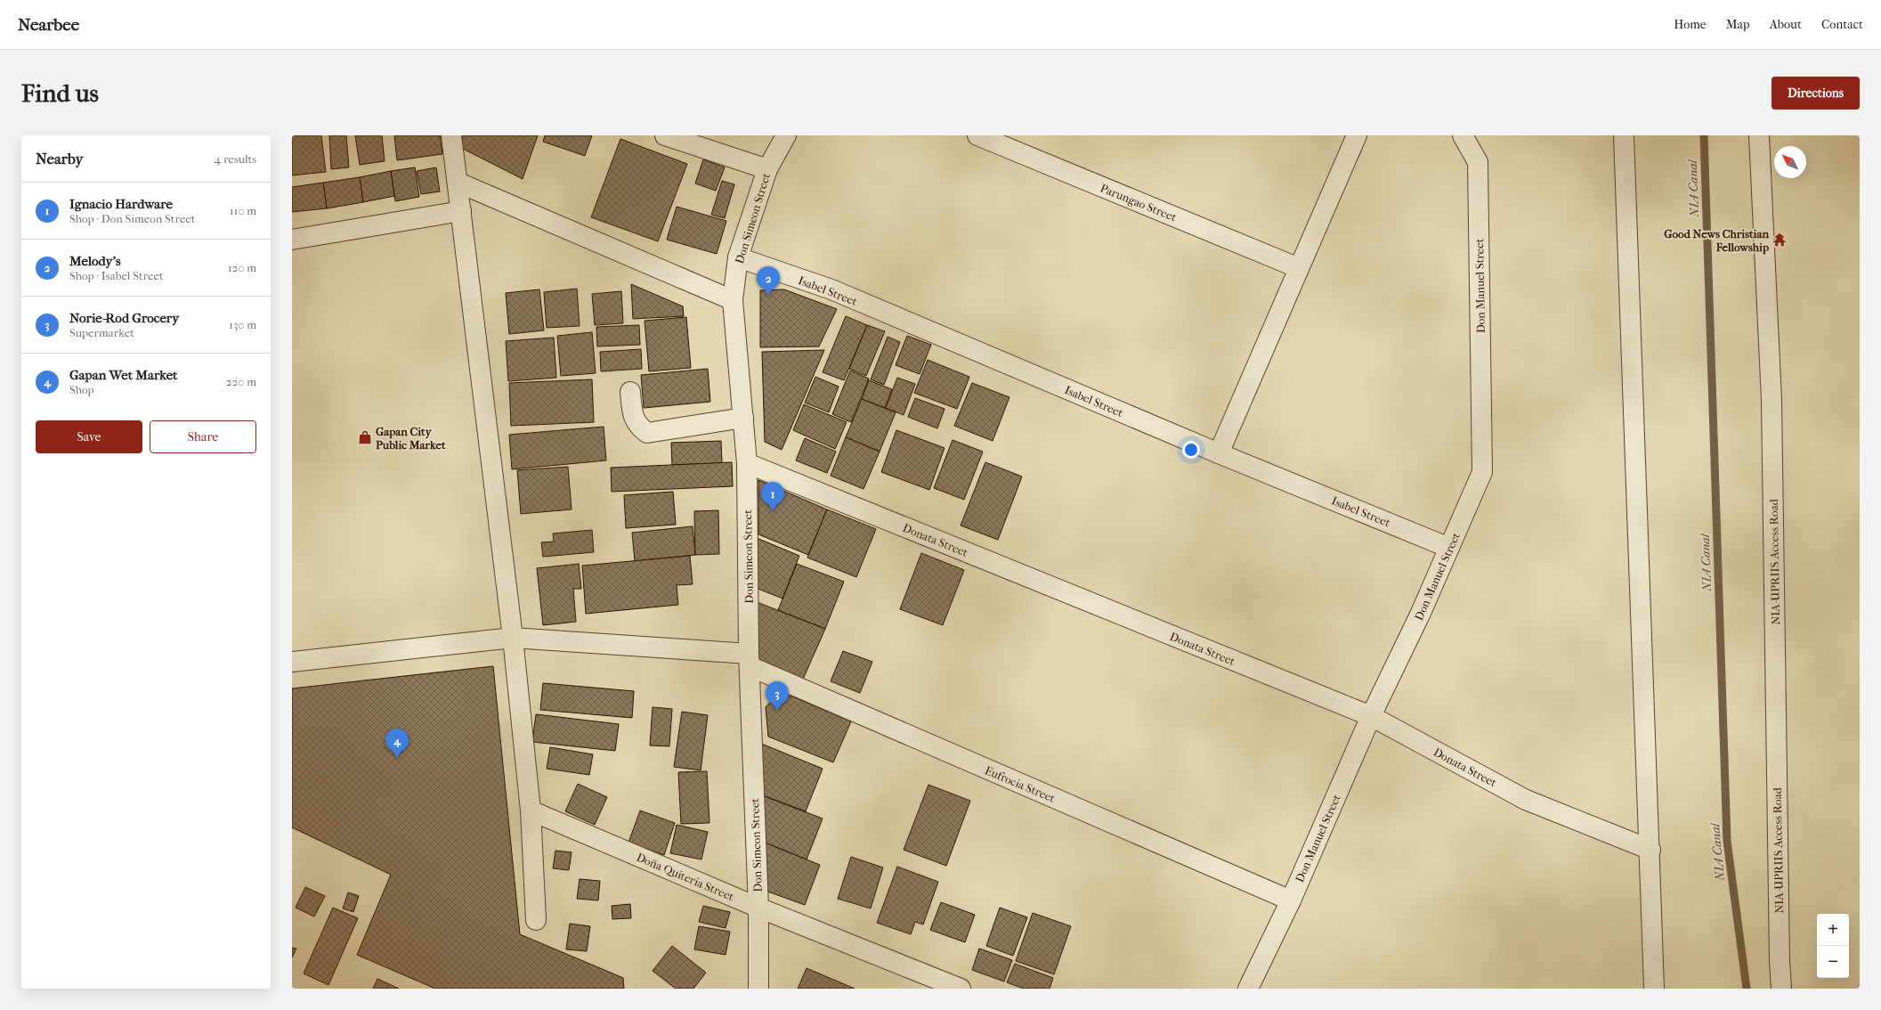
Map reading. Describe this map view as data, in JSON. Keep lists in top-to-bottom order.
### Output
{
  "streets": {
    "street": [
      "Parungao Street",
      "Don Simeon Street",
      "Don Manuel Street",
      "Isabel Street",
      "Donata Street",
      "NIA-UPRIIS Access Road",
      "Eufrocia Street",
      "Doña Quiteria Street"
    ]
  },
  "crossings": [
    ["Don Simeon Street", "Isabel Street"],
    ["Don Simeon Street", "Donata Street"],
    ["Don Simeon Street", "Eufrocia Street"],
    ["Don Simeon Street", "Doña Quiteria Street"],
    ["Don Manuel Street", "Isabel Street"],
    ["Don Manuel Street", "Donata Street"],
    ["Don Manuel Street", "Eufrocia Street"]
  ],
  "water": ["NIA Canal"],
  "places": {
    "temple": ["Good News Christian Fellowship"],
    "shop": ["Gapan City Public Market"]
  },
  "north": "top left",
  "page": {
    "header": "Nearbee",
    "nav": [
      "Home",
      "Map",
      "About",
      "Contact"
    ],
    "buttons": [
      "Directions",
      ["Save", "Share"]
    ],
    "title": "Find us",
    "heading": ["Nearby", "4 results"],
    "list": [
      {
        "mark": "1",
        "name": "Ignacio Hardware",
        "note": "Shop · Don Simeon Street",
        "value": "110 m"
      },
      {
        "mark": "2",
        "name": "Melody's",
        "note": "Shop · Isabel Street",
        "value": "120 m"
      },
      {
        "mark": "3",
        "name": "Norie-Rod Grocery",
        "note": "Supermarket",
        "value": "130 m"
      },
      {
        "mark": "4",
        "name": "Gapan Wet Market",
        "note": "Shop",
        "value": "220 m"
      }
    ],
    "pins": [
      "2",
      "1",
      "3",
      "4"
    ],
    "map_buttons": ["+", "−"]
  }
}
